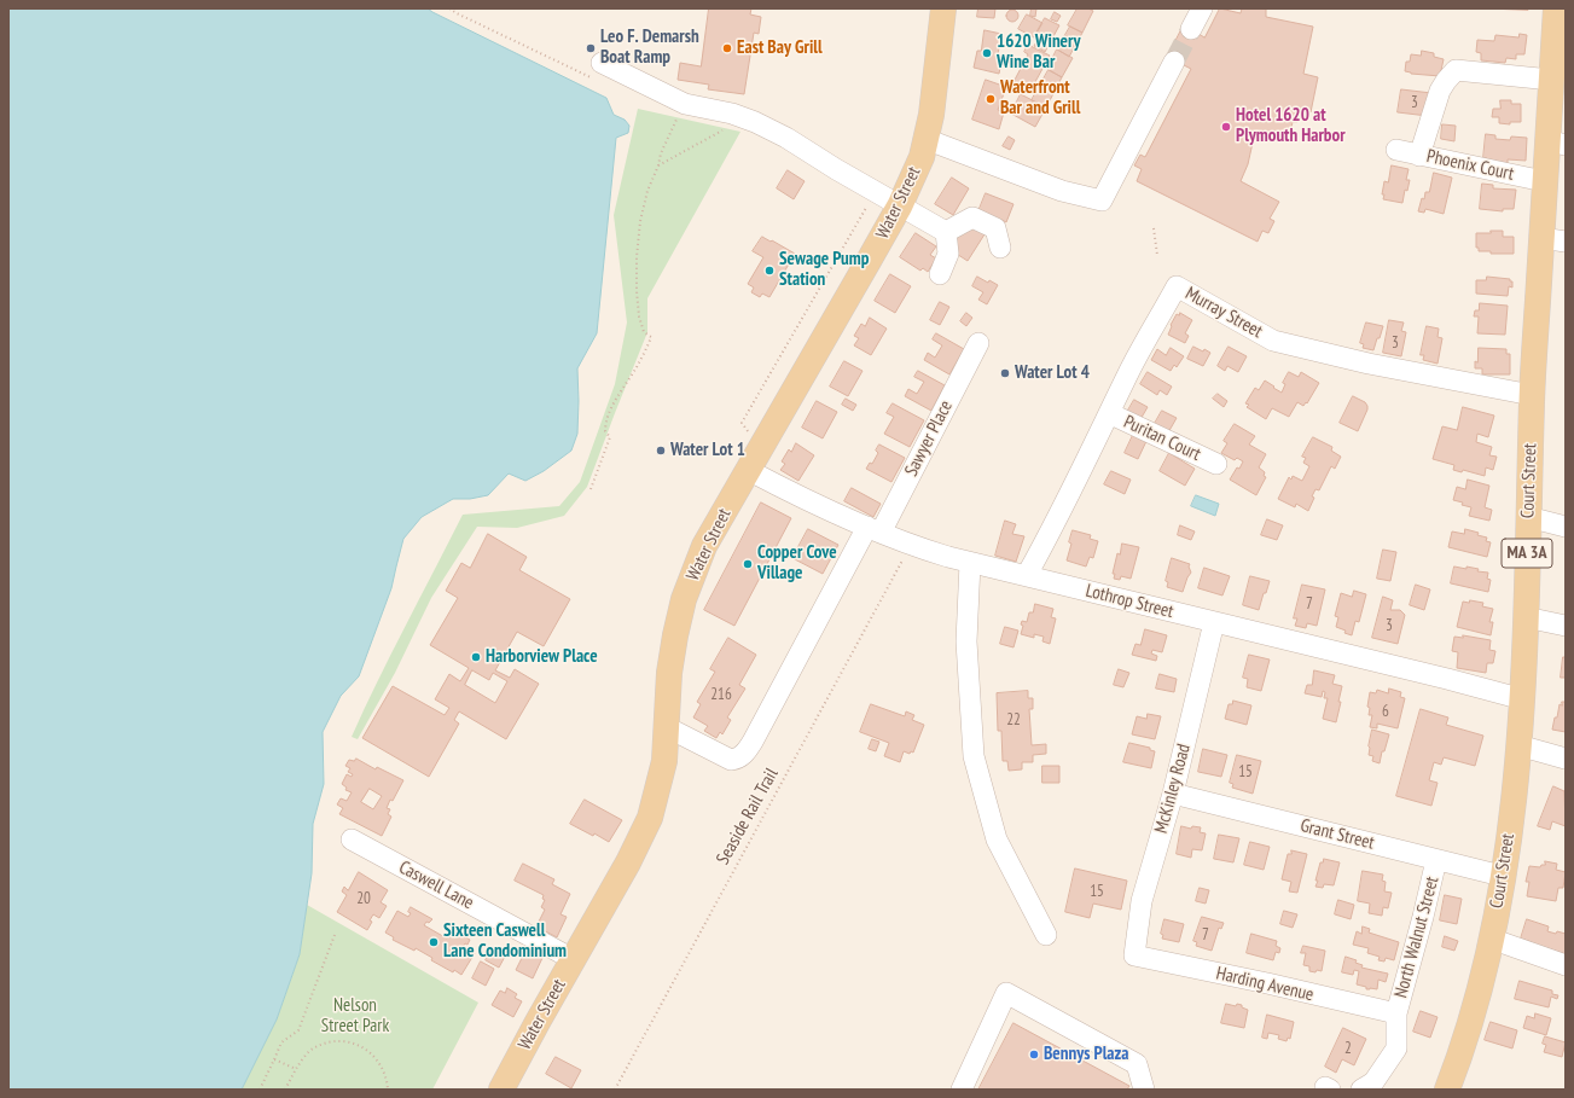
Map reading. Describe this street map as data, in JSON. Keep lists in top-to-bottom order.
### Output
{
  "streets": {
    "main road": ["Water Street", "Court Street", "MA 3A"],
    "street": [
      "Phoenix Court",
      "Murray Street",
      "Sawyer Place",
      "Puritan Court",
      "Lothrop Street",
      "McKinley Road",
      "Grant Street",
      "Caswell Lane",
      "North Walnut Street",
      "Harding Avenue"
    ],
    "path": ["Seaside Rail Trail"]
  },
  "crossings": [
    ["Phoenix Court", "Court Street"],
    ["Water Street", "Sawyer Place"],
    ["Water Street", "Lothrop Street"],
    ["Water Street", "Caswell Lane"],
    ["Murray Street", "Puritan Court"],
    ["Murray Street", "Court Street"],
    ["Murray Street", "Lothrop Street"],
    ["Sawyer Place", "Lothrop Street"],
    ["Court Street", "Lothrop Street"],
    ["Court Street", "Grant Street"],
    ["Lothrop Street", "McKinley Road"],
    ["McKinley Road", "Grant Street"],
    ["McKinley Road", "Harding Avenue"],
    ["Grant Street", "North Walnut Street"],
    ["North Walnut Street", "Harding Avenue"]
  ],
  "parks": ["Nelson Street Park"],
  "places": [
    "Leo F. Demarsh Boat Ramp",
    "East Bay Grill",
    "1620 Winery Wine Bar",
    "Waterfront Bar and Grill",
    "Hotel 1620 at Plymouth Harbor",
    "Sewage Pump Station",
    "Water Lot 4",
    "Water Lot 1",
    "Copper Cove Village",
    "Harborview Place",
    "Sixteen Caswell Lane Condominium",
    "Bennys Plaza"
  ],
  "house_numbers": [
    "3",
    "3",
    "7",
    "3",
    "216",
    "6",
    "22",
    "15",
    "15",
    "20",
    "7",
    "2"
  ]
}
